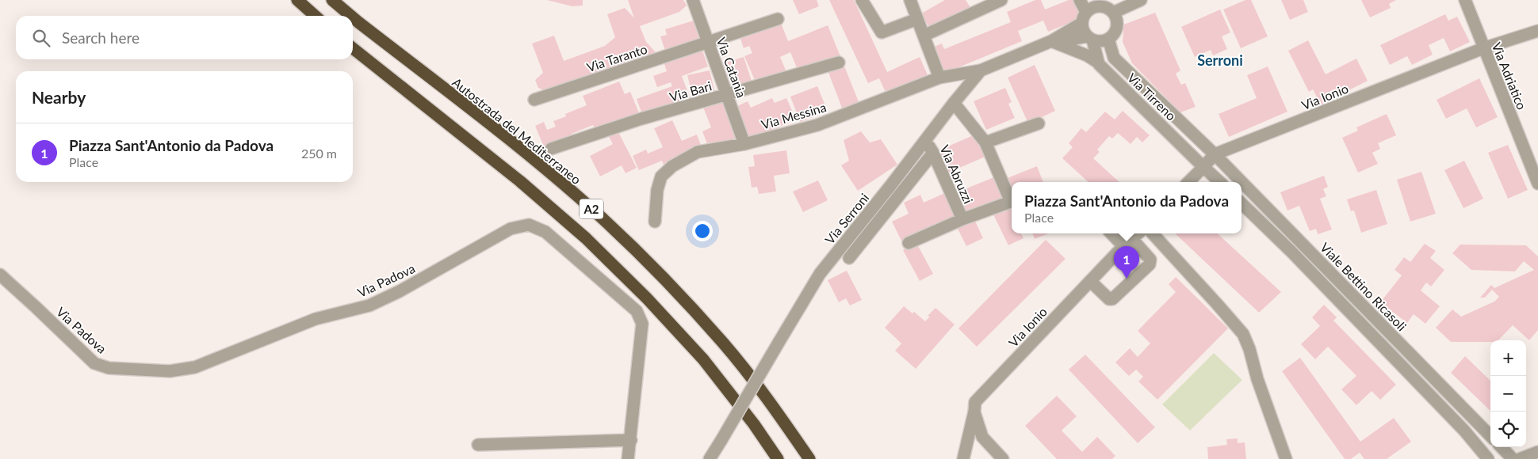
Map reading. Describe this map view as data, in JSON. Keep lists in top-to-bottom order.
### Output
{
  "streets": {
    "highway": ["Autostrada del Mediterraneo", "A2"],
    "street": [
      "Via Taranto",
      "Via Catania",
      "Via Adriatico",
      "Via Bari",
      "Via Tirreno",
      "Via Ionio",
      "Via Messina",
      "Via Abruzzi",
      "Via Serroni",
      "Via Padova",
      "Viale Bettino Ricasoli"
    ]
  },
  "crossings": [
    ["Via Taranto", "Via Catania"],
    ["Via Catania", "Via Bari"],
    ["Via Catania", "Via Messina"],
    ["Via Adriatico", "Via Ionio"],
    ["Via Tirreno", "Via Ionio"],
    ["Via Tirreno", "Via Serroni"],
    ["Via Tirreno", "Viale Bettino Ricasoli"],
    ["Via Ionio", "Viale Bettino Ricasoli"],
    ["Via Messina", "Via Serroni"],
    ["Via Abruzzi", "Via Serroni"]
  ],
  "districts": ["Serroni"],
  "page": {
    "search": "Search here",
    "heading": "Nearby",
    "list": [
      {
        "mark": "1",
        "name": "Piazza Sant'Antonio da Padova",
        "note": "Place",
        "value": "250 m"
      }
    ],
    "popup": ["Piazza Sant'Antonio da Padova", "Place"],
    "pins": "1",
    "map_buttons": ["+", "−"]
  }
}
